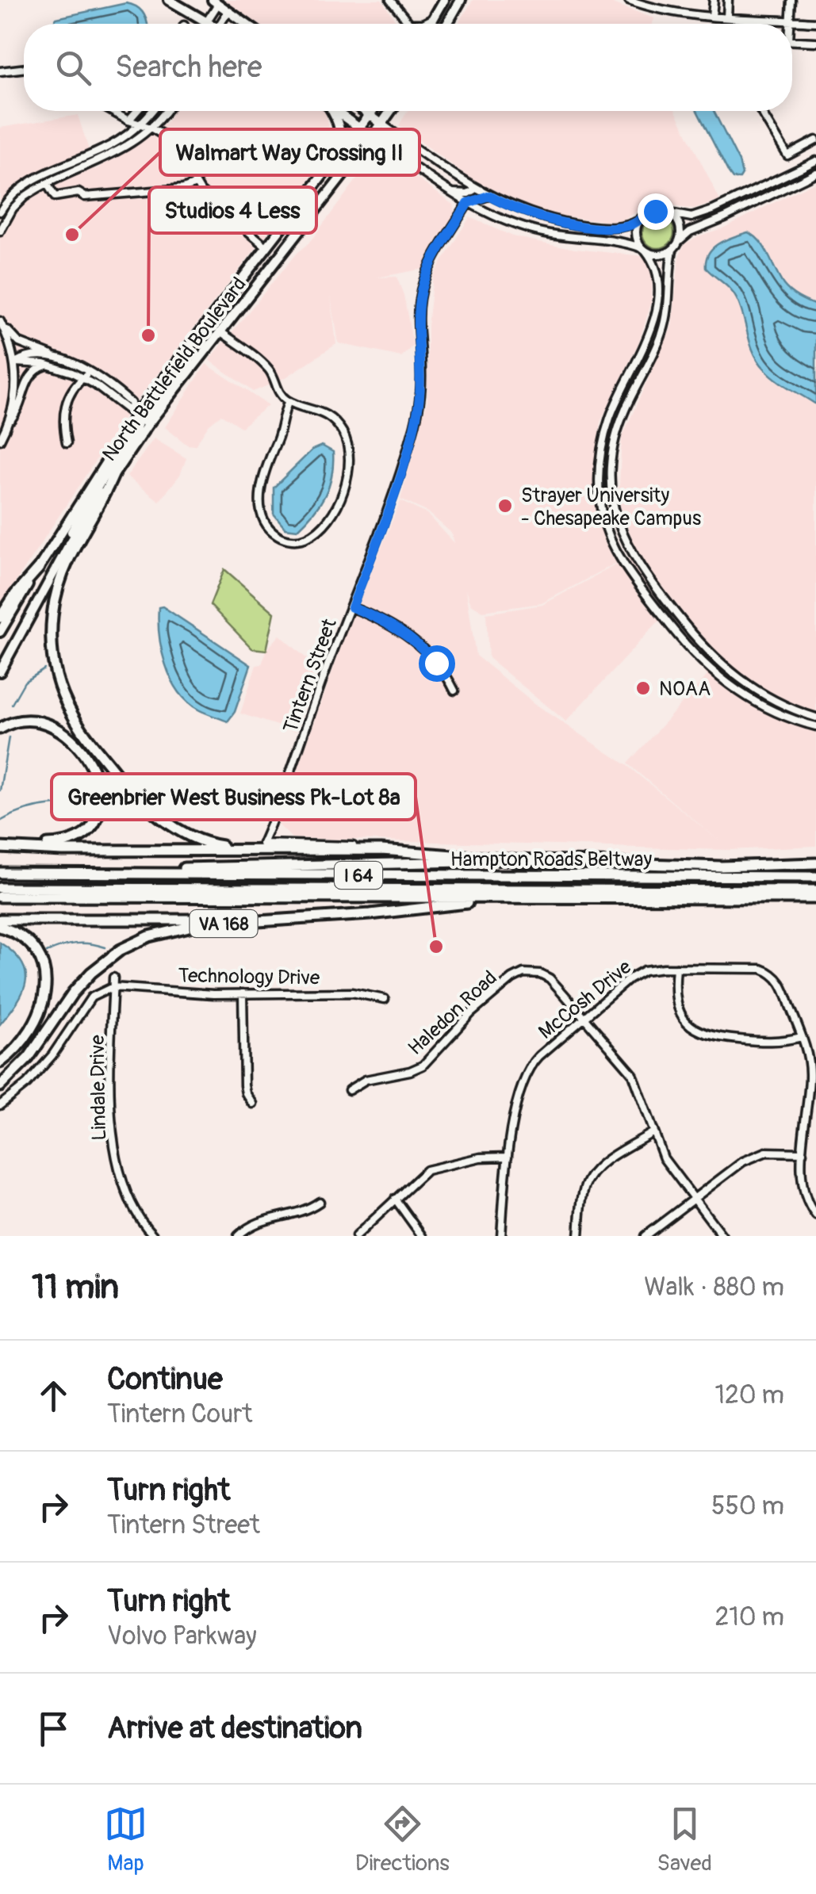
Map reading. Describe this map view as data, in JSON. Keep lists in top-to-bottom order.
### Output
{
  "streets": {
    "highway": ["Hampton Roads Beltway", "I 64", "VA 168"],
    "main road": ["North Battlefield Boulevard"],
    "street": [
      "Tintern Street",
      "Technology Drive",
      "McCosh Drive",
      "Haledon Road",
      "Lindale Drive"
    ]
  },
  "crossings": [
    ["Hampton Roads Beltway", "VA 168"],
    ["Technology Drive", "Lindale Drive"],
    ["McCosh Drive", "Haledon Road"]
  ],
  "places": [
    "Walmart Way Crossing II",
    "Studios 4 Less",
    "Strayer University - Chesapeake Campus",
    "NOAA",
    "Greenbrier West Business Pk-Lot 8a"
  ],
  "page": {
    "search": "Search here",
    "heading": ["11 min", "Walk · 880 m"],
    "list": [
      ["Continue", "Tintern Court", "120 m"],
      ["Turn right", "Tintern Street", "550 m"],
      ["Turn right", "Volvo Parkway", "210 m"],
      "Arrive at destination"
    ],
    "nav": ["Map", "Directions", "Saved"]
  }
}
